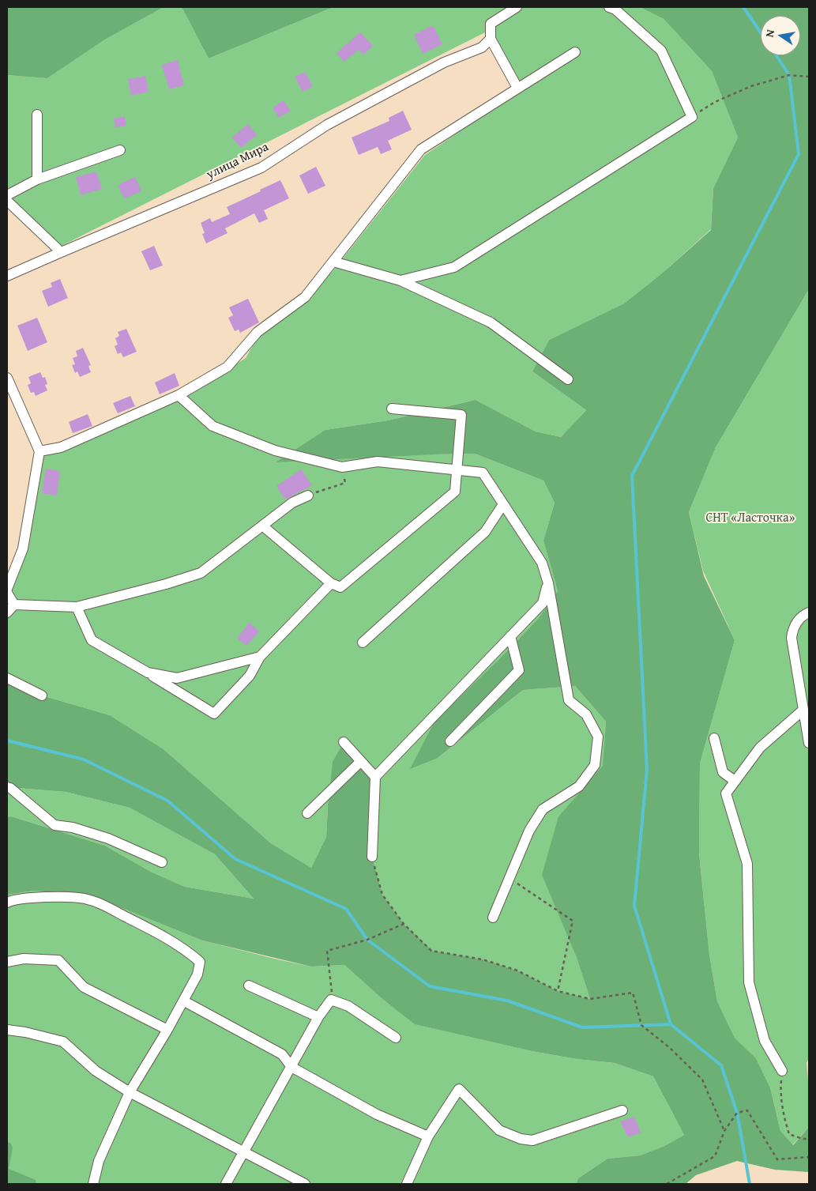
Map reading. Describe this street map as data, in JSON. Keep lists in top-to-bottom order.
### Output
{
  "streets": {
    "street": ["улица Мира"]
  },
  "parks": ["СНТ «Ласточка»"],
  "north": "left"
}
